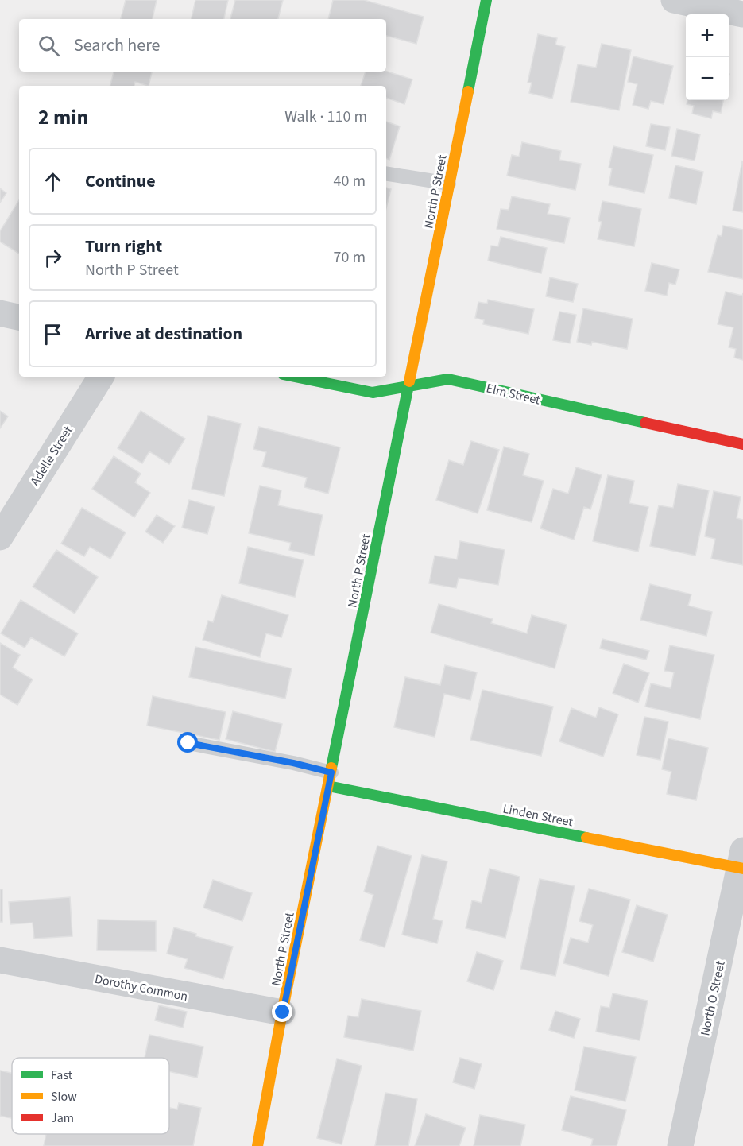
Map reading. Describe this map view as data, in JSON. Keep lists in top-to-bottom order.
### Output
{
  "streets": {
    "street": [
      "North P Street",
      "Elm Street",
      "Adelle Street",
      "Linden Street",
      "Dorothy Common",
      "North O Street"
    ]
  },
  "crossings": [
    ["North P Street", "Elm Street"],
    ["North P Street", "Linden Street"],
    ["North P Street", "Dorothy Common"],
    ["Linden Street", "North O Street"]
  ],
  "legend": ["Fast", "Slow", "Jam"],
  "page": {
    "map_buttons": ["+", "−"],
    "search": "Search here",
    "heading": ["2 min", "Walk · 110 m"],
    "list": [
      ["Continue", "40 m"],
      ["Turn right", "North P Street", "70 m"],
      "Arrive at destination"
    ]
  }
}
